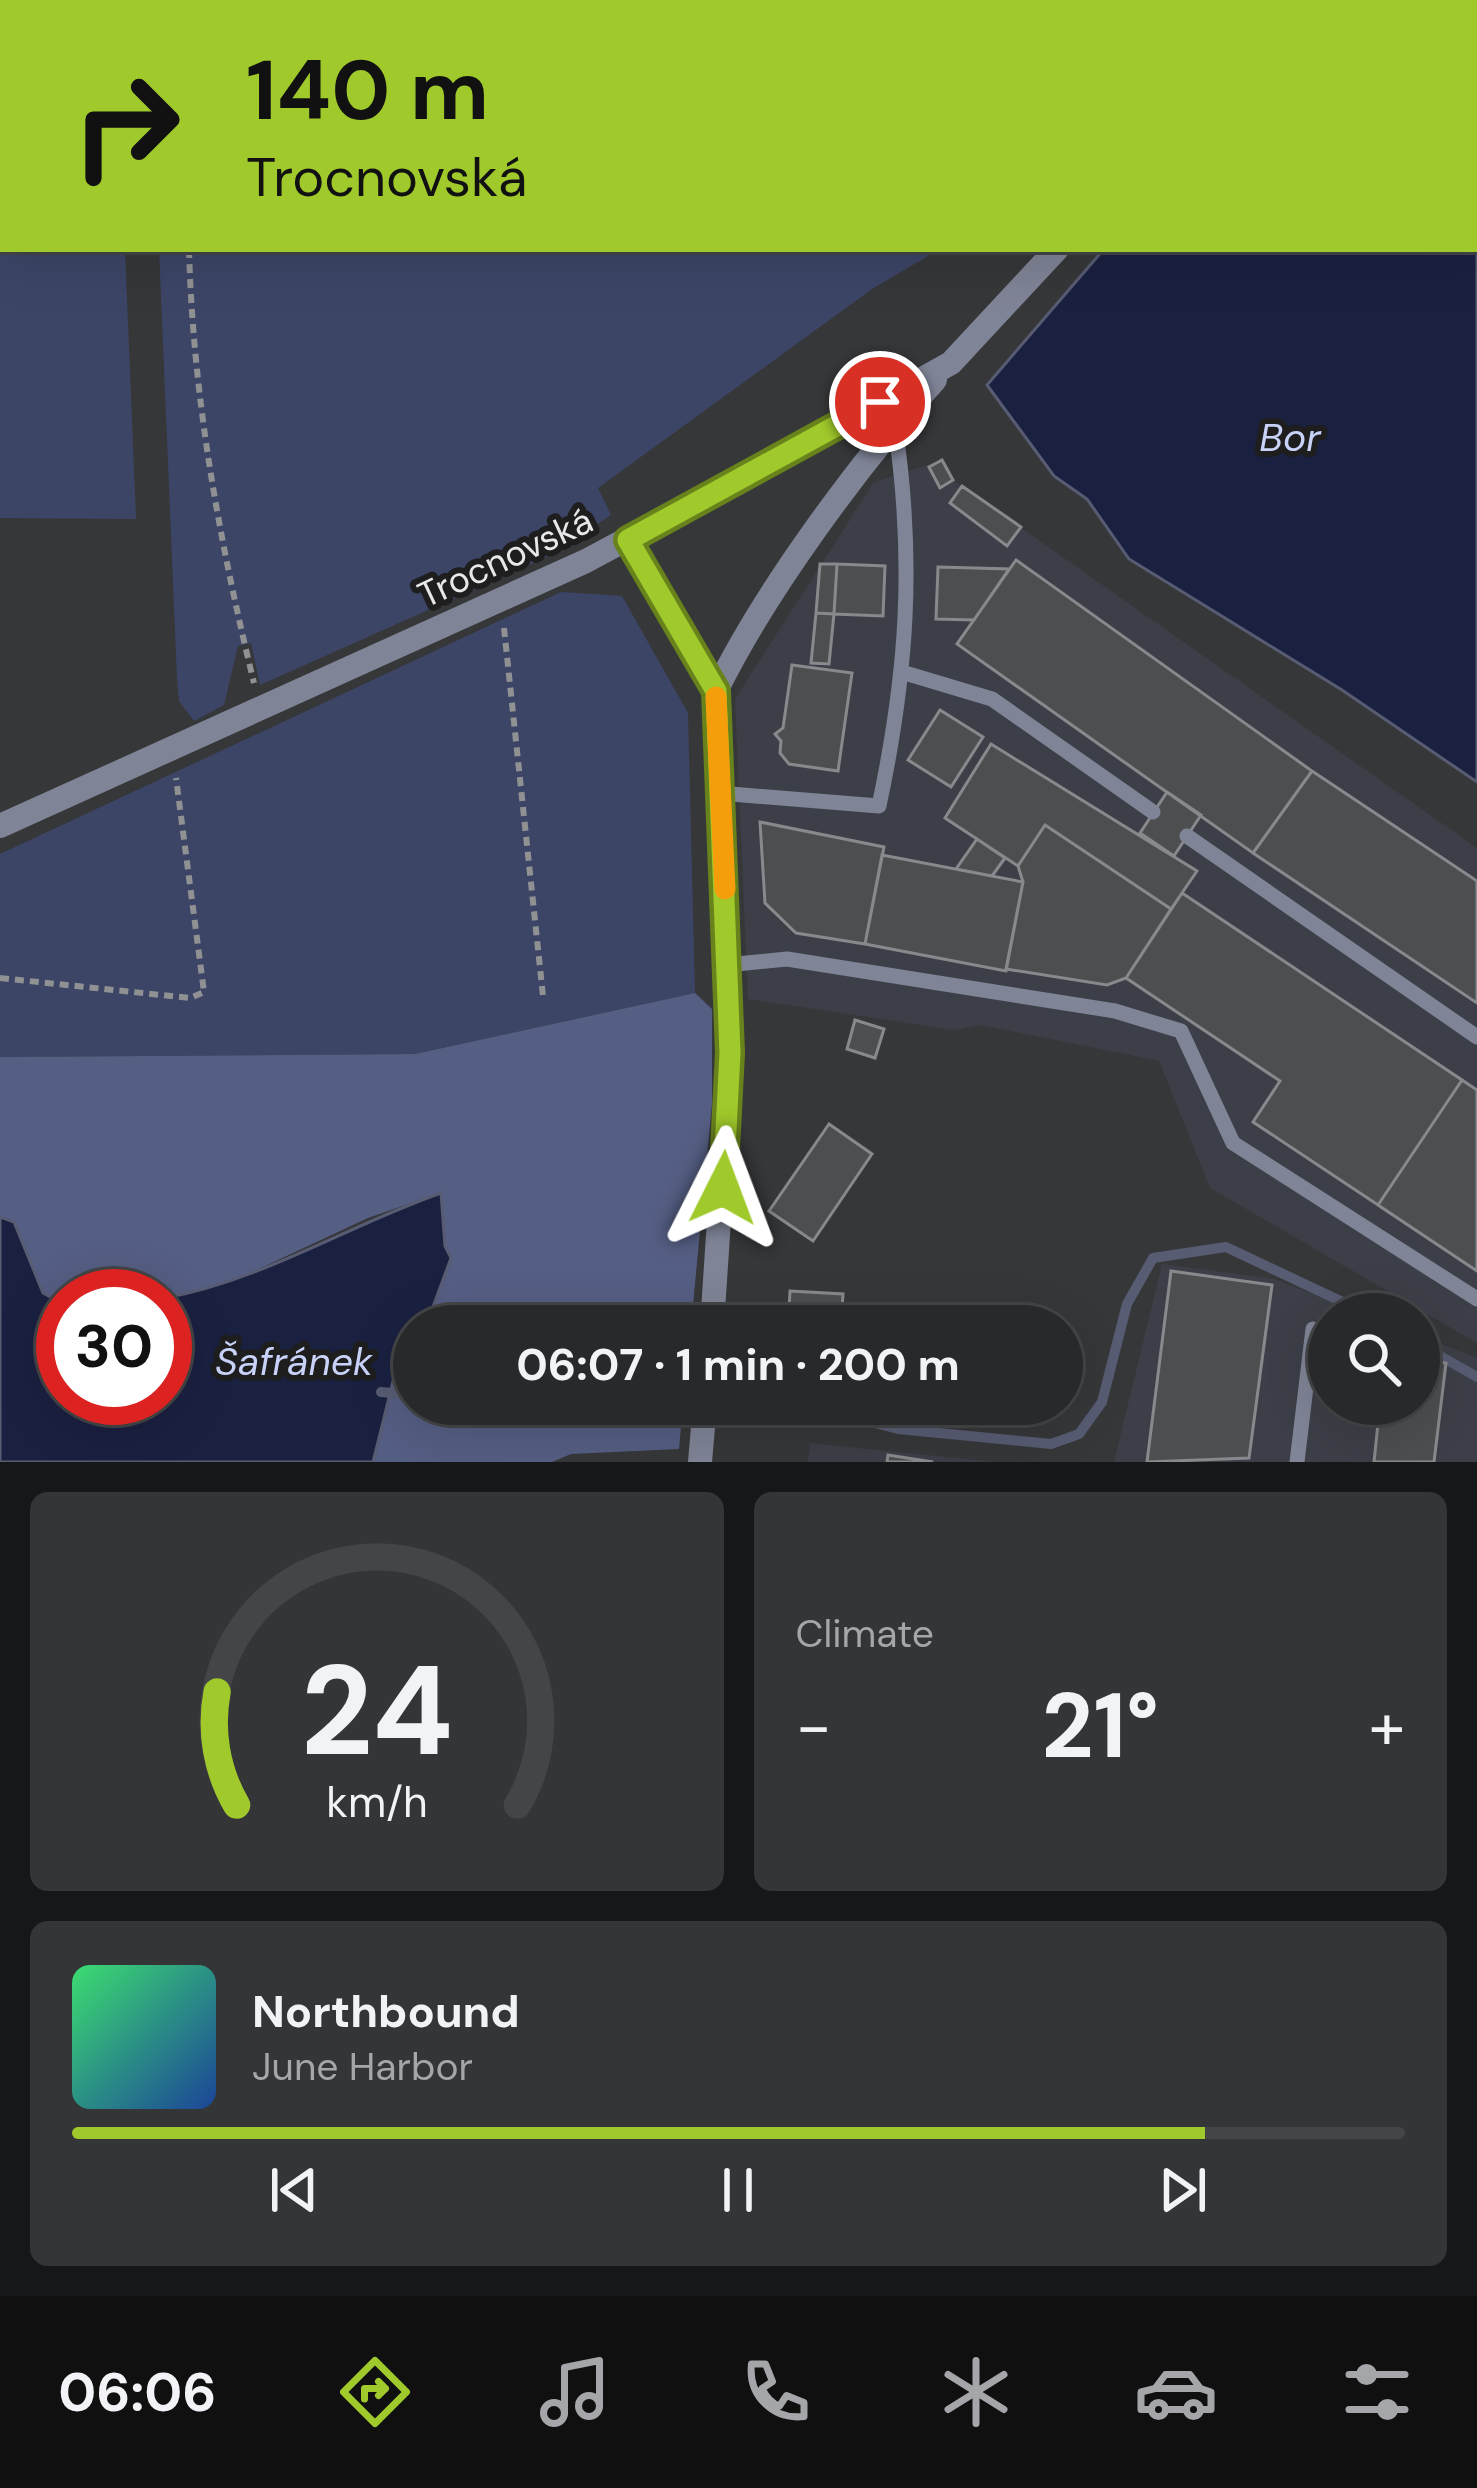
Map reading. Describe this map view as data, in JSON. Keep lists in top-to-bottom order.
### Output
{
  "streets": {
    "street": ["Trocnovská"]
  },
  "water": ["Bor", "Šafránek"],
  "page": {
    "turn": ["140 m", "Trocnovská"],
    "limit": "30",
    "trip": "06:07 · 1 min · 200 m",
    "tile": "Climate",
    "heat": ["−", "21°", "+"],
    "song": ["Northbound", "June Harbor"],
    "tabs": "06:06",
    "gauge": ["24", "km/h"]
  }
}
